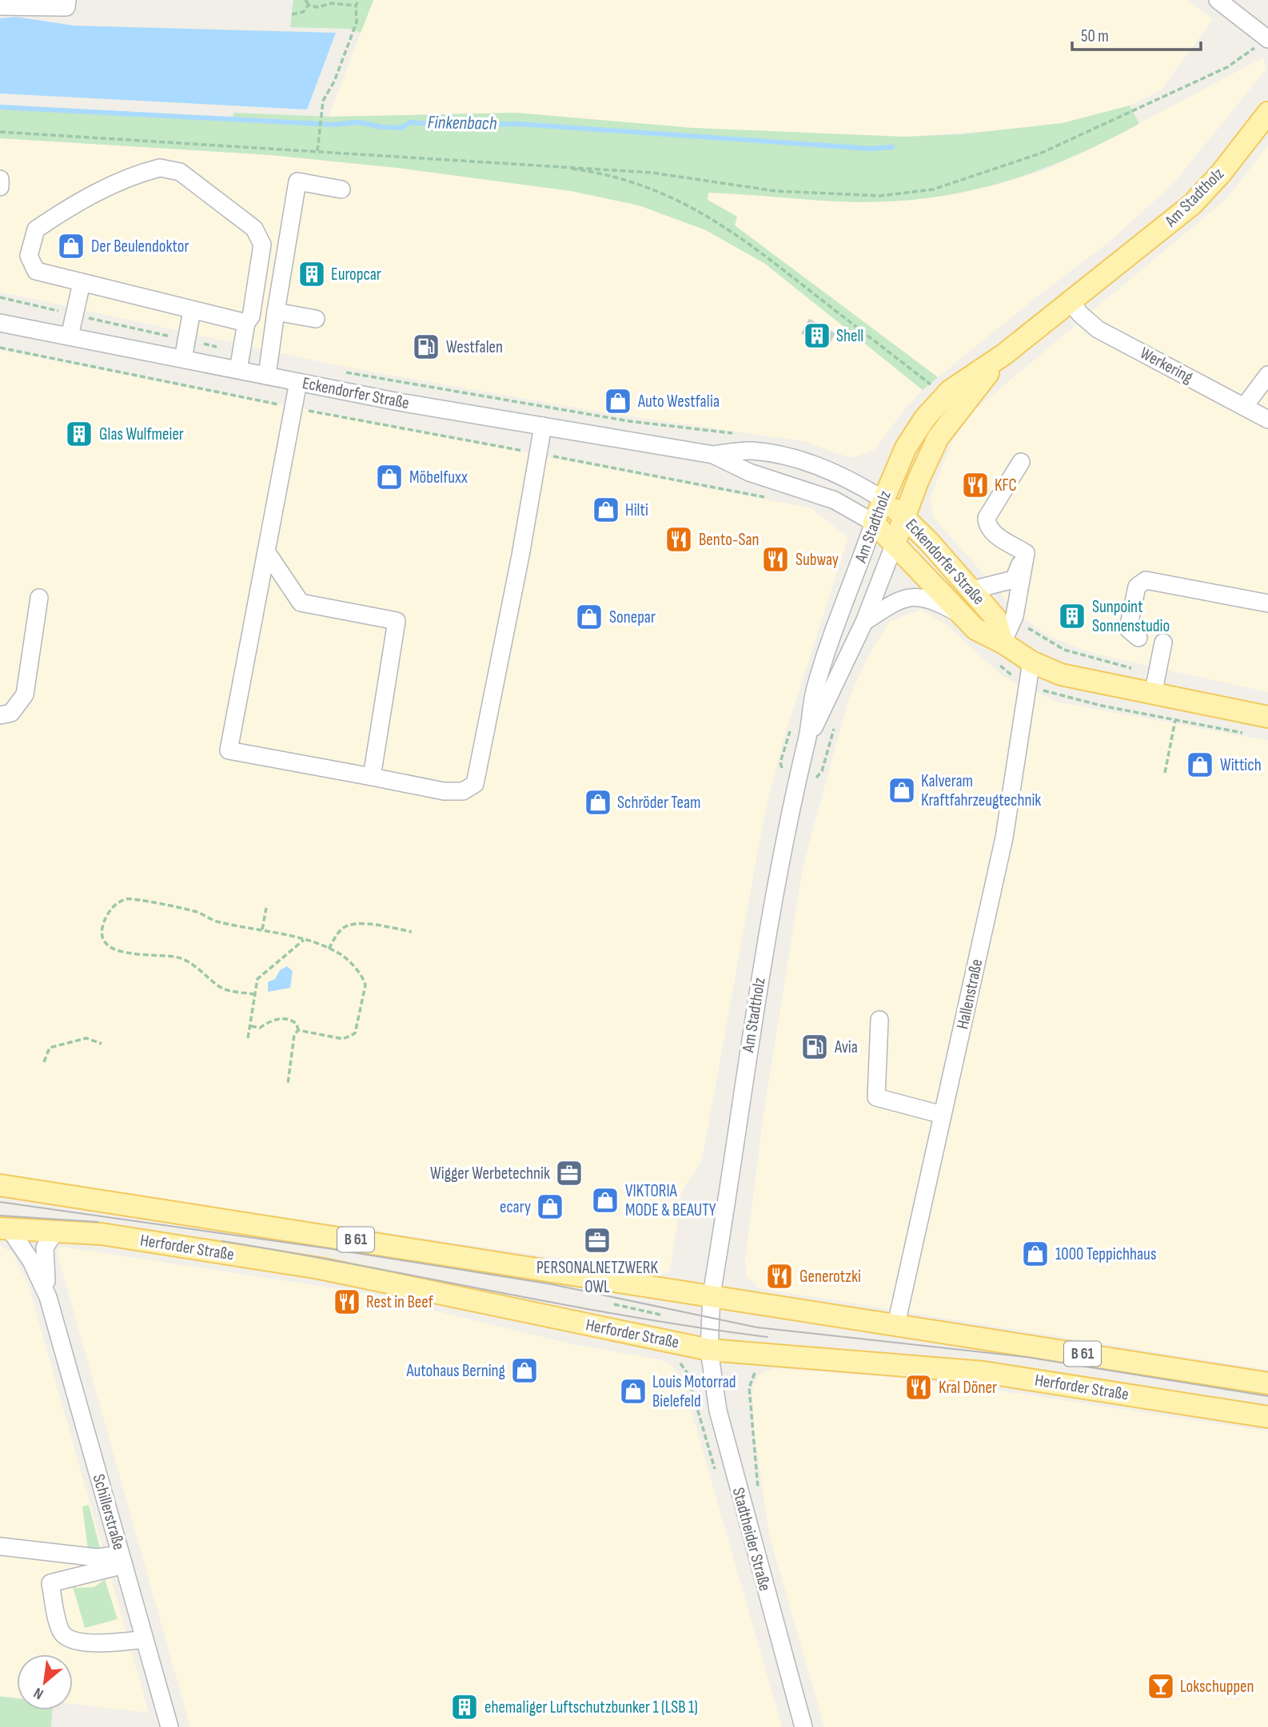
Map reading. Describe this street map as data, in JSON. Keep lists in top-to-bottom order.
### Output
{
  "streets": {
    "main road": [
      "Am Stadtholz",
      "Eckendorfer Straße",
      "B 61",
      "Herforder Straße"
    ],
    "street": [
      "Werkering",
      "Hallenstraße",
      "Schillerstraße",
      "Stadtheider Straße"
    ]
  },
  "crossings": [
    ["Am Stadtholz", "Werkering"],
    ["Am Stadtholz", "Eckendorfer Straße"],
    ["Am Stadtholz", "Herforder Straße"],
    ["Am Stadtholz", "Stadtheider Straße"],
    ["Eckendorfer Straße", "Hallenstraße"],
    ["Hallenstraße", "Herforder Straße"],
    ["Herforder Straße", "Schillerstraße"],
    ["Herforder Straße", "Stadtheider Straße"]
  ],
  "water": ["Finkenbach"],
  "places": {
    "shop": [
      "Der Beulendoktor",
      "Auto Westfalia",
      "Möbelfuxx",
      "Hilti",
      "Sonepar",
      "Wittich",
      "Kalveram Kraftfahrzeugtechnik",
      "Schröder Team",
      "VIKTORIA MODE & BEAUTY",
      "ecary",
      "1000 Teppichhaus",
      "Autohaus Berning",
      "Louis Motorrad Bielefeld"
    ],
    "building": [
      "Europcar",
      "Shell",
      "Glas Wulfmeier",
      "Sunpoint Sonnenstudio",
      "ehemaliger Luftschutzbunker 1 (LSB 1)"
    ],
    "fuel station": ["Westfalen", "Avia"],
    "restaurant": [
      "KFC",
      "Bento-San",
      "Subway",
      "Generotzki",
      "Rest in Beef",
      "Kral Döner"
    ],
    "office": ["Wigger Werbetechnik", "PERSONALNETZWERK OWL"],
    "bar": ["Lokschuppen"]
  },
  "scale_bar": "50 m",
  "north": "bottom left"
}
